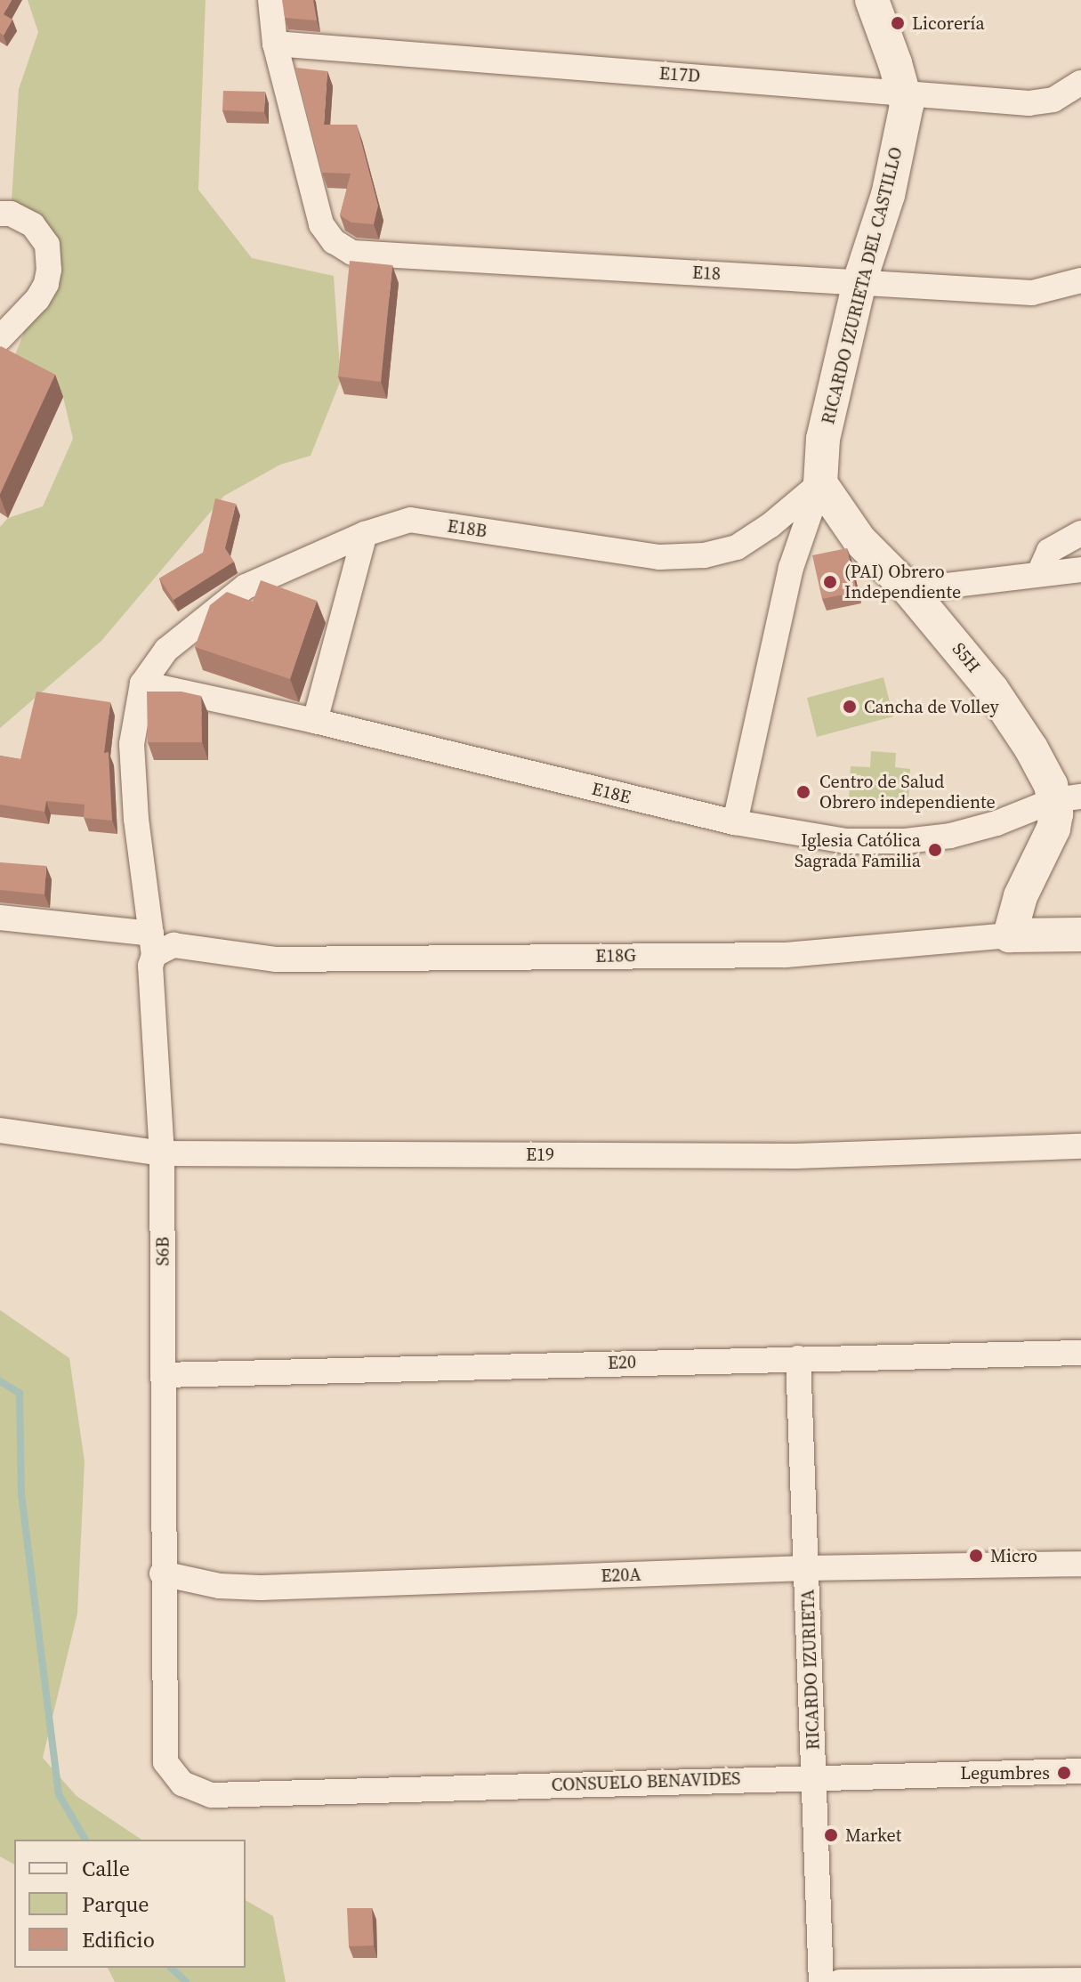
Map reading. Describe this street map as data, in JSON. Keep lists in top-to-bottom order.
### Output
{
  "streets": {
    "street": [
      "E17D",
      "E18",
      "RICARDO IZURIETA DEL CASTILLO",
      "E18B",
      "S5H",
      "E18E",
      "E18G",
      "E19",
      "S6B",
      "E20",
      "E20A",
      "RICARDO IZURIETA",
      "CONSUELO BENAVIDES"
    ]
  },
  "crossings": [
    ["E17D", "E18"],
    ["E17D", "RICARDO IZURIETA DEL CASTILLO"],
    ["E18", "RICARDO IZURIETA DEL CASTILLO"],
    ["RICARDO IZURIETA DEL CASTILLO", "E18B"],
    ["RICARDO IZURIETA DEL CASTILLO", "S5H"],
    ["RICARDO IZURIETA DEL CASTILLO", "E18E"],
    ["E18B", "S5H"],
    ["E18B", "E18E"],
    ["E18B", "S6B"],
    ["S5H", "E18E"],
    ["S5H", "E18G"],
    ["E18E", "S6B"],
    ["E18G", "S6B"],
    ["E19", "S6B"],
    ["S6B", "E20"],
    ["S6B", "E20A"],
    ["S6B", "CONSUELO BENAVIDES"],
    ["E20", "RICARDO IZURIETA"],
    ["E20A", "RICARDO IZURIETA"],
    ["RICARDO IZURIETA", "CONSUELO BENAVIDES"]
  ],
  "places": [
    "Licorería",
    "(PAI) Obrero Independiente",
    "Cancha de Volley",
    "Centro de Salud Obrero independiente",
    "Iglesia Católica Sagrada Familia",
    "Micro",
    "Legumbres",
    "Market"
  ],
  "legend": ["Calle", "Parque", "Edificio"]
}
